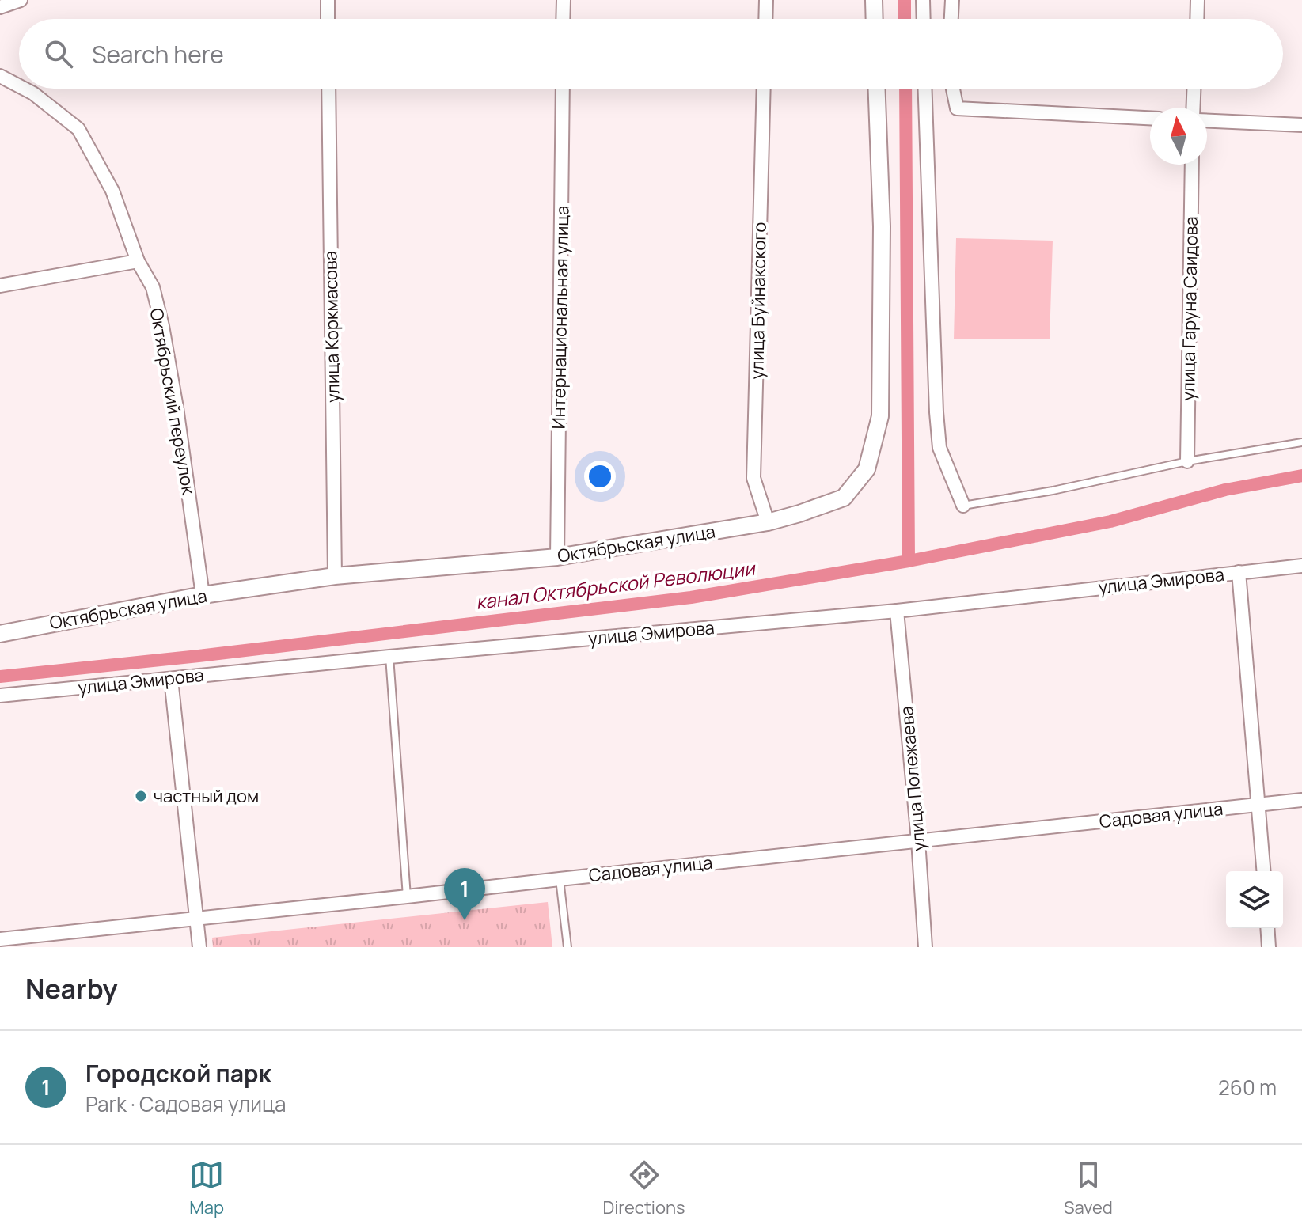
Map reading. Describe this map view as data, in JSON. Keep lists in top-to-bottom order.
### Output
{
  "streets": {
    "street": [
      "улица Буйнакского",
      "улица Гаруна Саидова",
      "Интернациональная улица",
      "улица Коркмасова",
      "Октябрьский переулок",
      "Октябрьская улица",
      "улица Эмирова",
      "улица Полежаева",
      "Садовая улица"
    ]
  },
  "crossings": [
    ["улица Буйнакского", "Октябрьская улица"],
    ["Интернациональная улица", "Октябрьская улица"],
    ["улица Коркмасова", "Октябрьская улица"],
    ["Октябрьский переулок", "Октябрьская улица"],
    ["улица Эмирова", "улица Полежаева"],
    ["улица Полежаева", "Садовая улица"]
  ],
  "water": ["канал Октябрьской Революции"],
  "places": ["частный дом"],
  "north": "top",
  "page": {
    "search": "Search here",
    "pins": "1",
    "heading": "Nearby",
    "list": [
      {
        "mark": "1",
        "name": "Городской парк",
        "note": "Park · Садовая улица",
        "value": "260 m"
      }
    ],
    "nav": ["Map", "Directions", "Saved"]
  }
}
